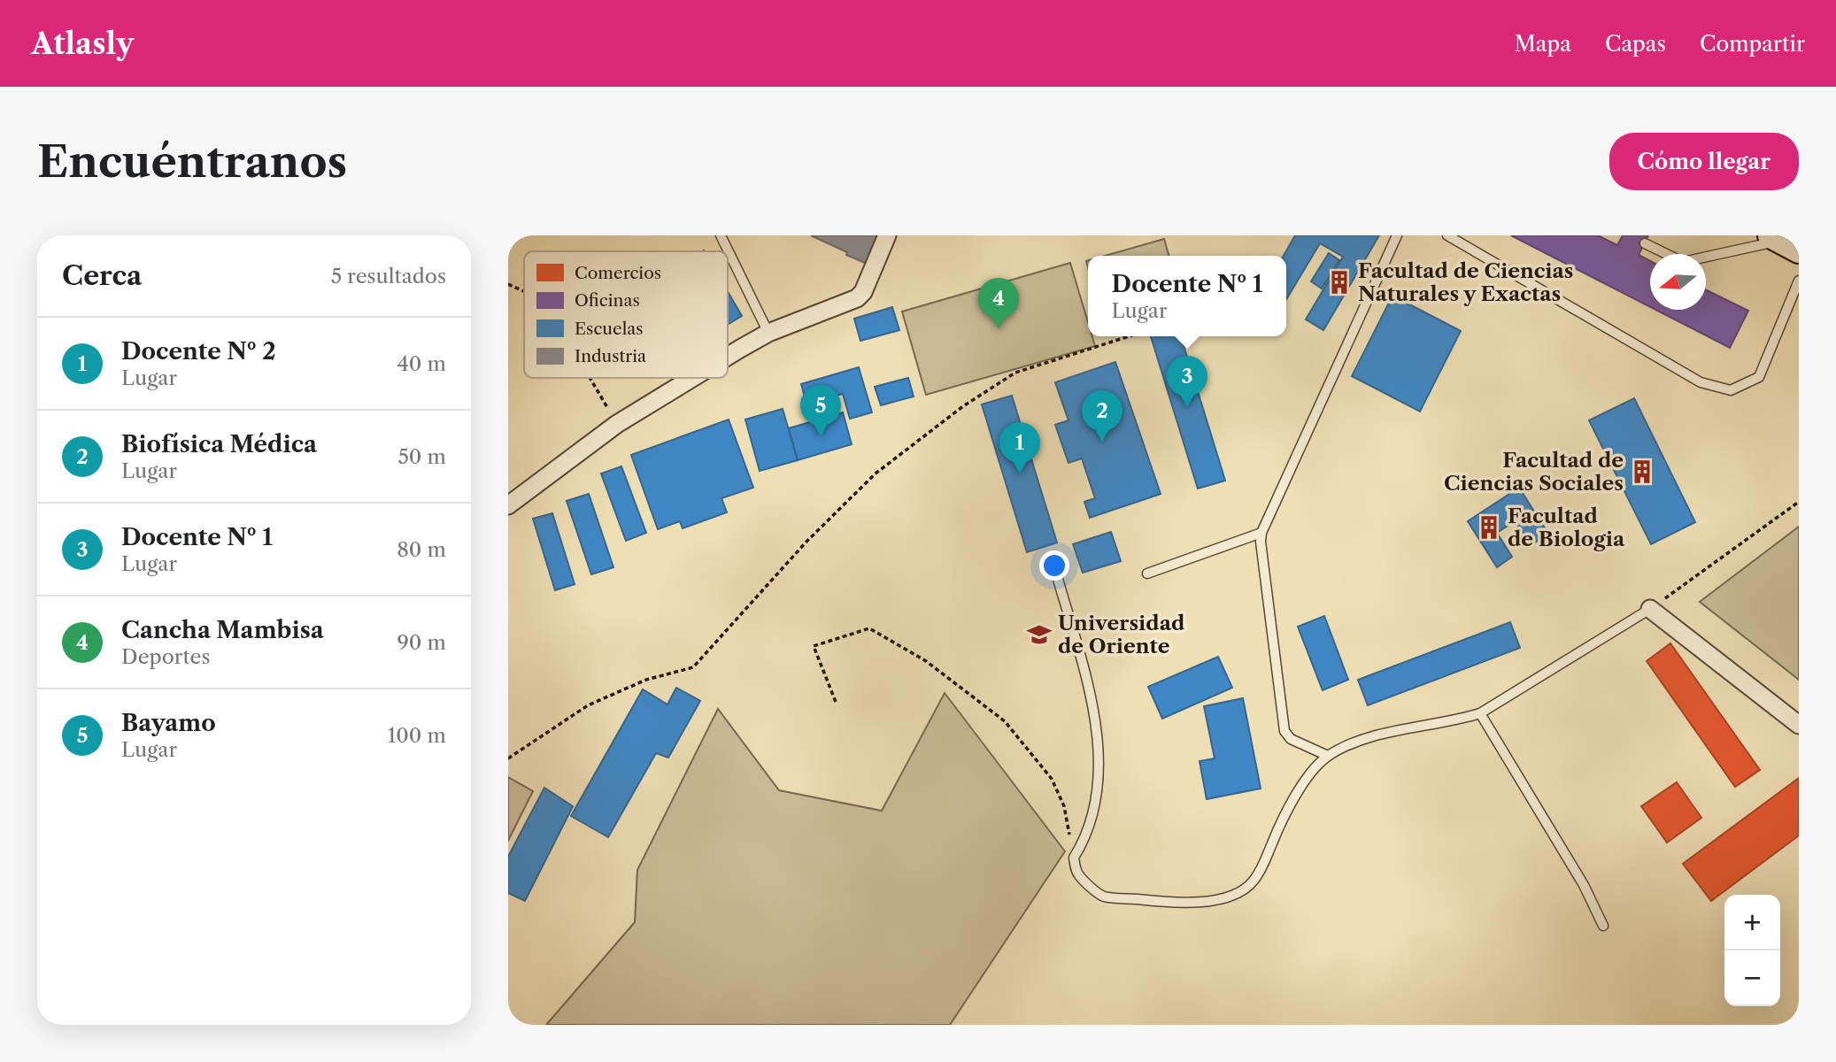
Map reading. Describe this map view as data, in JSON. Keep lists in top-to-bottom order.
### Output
{
  "places": {
    "building": ["Facultad de Ciencias Naturales y Exactas", "Facultad de Ciencias Sociales", "Facultad de Biologia"],
    "school or university": ["Universidad de Oriente"]
  },
  "legend": [
    "Comercios",
    "Oficinas",
    "Escuelas",
    "Industria"
  ],
  "north": "left",
  "page": {
    "header": "Atlasly",
    "nav": ["Mapa", "Capas", "Compartir"],
    "buttons": "Cómo llegar",
    "title": "Encuéntranos",
    "heading": ["Cerca", "5 resultados"],
    "popup": ["Docente Nº 1", "Lugar"],
    "pins": [
      "4",
      "3",
      "5",
      "2",
      "1"
    ],
    "list": [
      {
        "mark": "1",
        "name": "Docente Nº 2",
        "note": "Lugar",
        "value": "40 m"
      },
      {
        "mark": "2",
        "name": "Biofísica Médica",
        "note": "Lugar",
        "value": "50 m"
      },
      {
        "mark": "3",
        "name": "Docente Nº 1",
        "note": "Lugar",
        "value": "80 m"
      },
      {
        "mark": "4",
        "name": "Cancha Mambisa",
        "note": "Deportes",
        "value": "90 m"
      },
      {
        "mark": "5",
        "name": "Bayamo",
        "note": "Lugar",
        "value": "100 m"
      }
    ],
    "map_buttons": ["+", "−"]
  }
}
